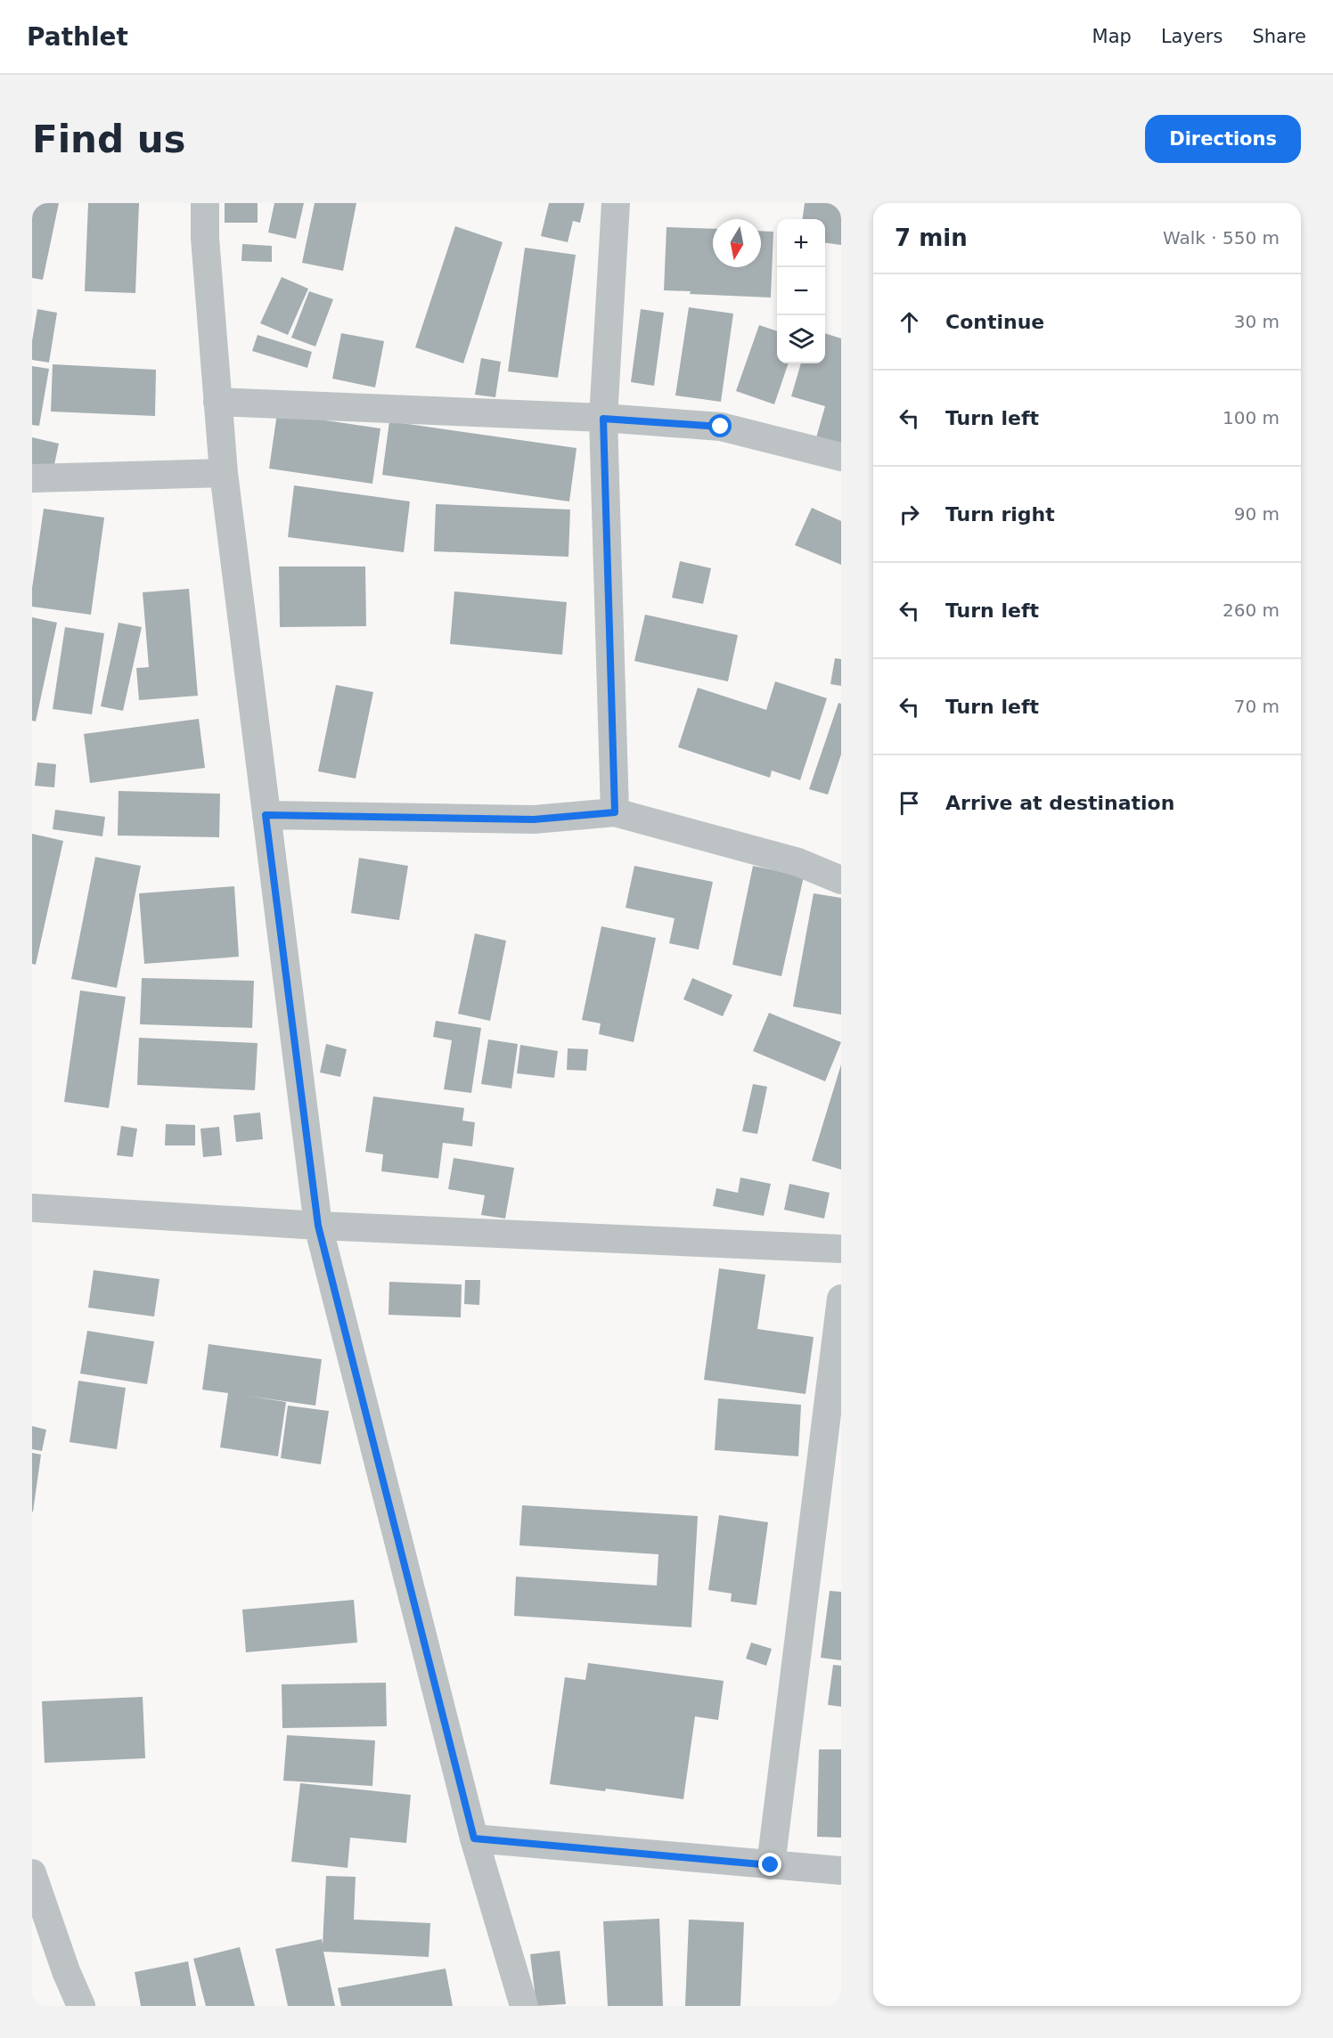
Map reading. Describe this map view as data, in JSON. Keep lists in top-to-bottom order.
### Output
{
  "north": "bottom",
  "page": {
    "header": "Pathlet",
    "nav": ["Map", "Layers", "Share"],
    "buttons": "Directions",
    "title": "Find us",
    "heading": ["7 min", "Walk · 550 m"],
    "map_buttons": ["+", "−"],
    "list": [
      ["Continue", "30 m"],
      ["Turn left", "100 m"],
      ["Turn right", "90 m"],
      ["Turn left", "260 m"],
      ["Turn left", "70 m"],
      "Arrive at destination"
    ]
  }
}
